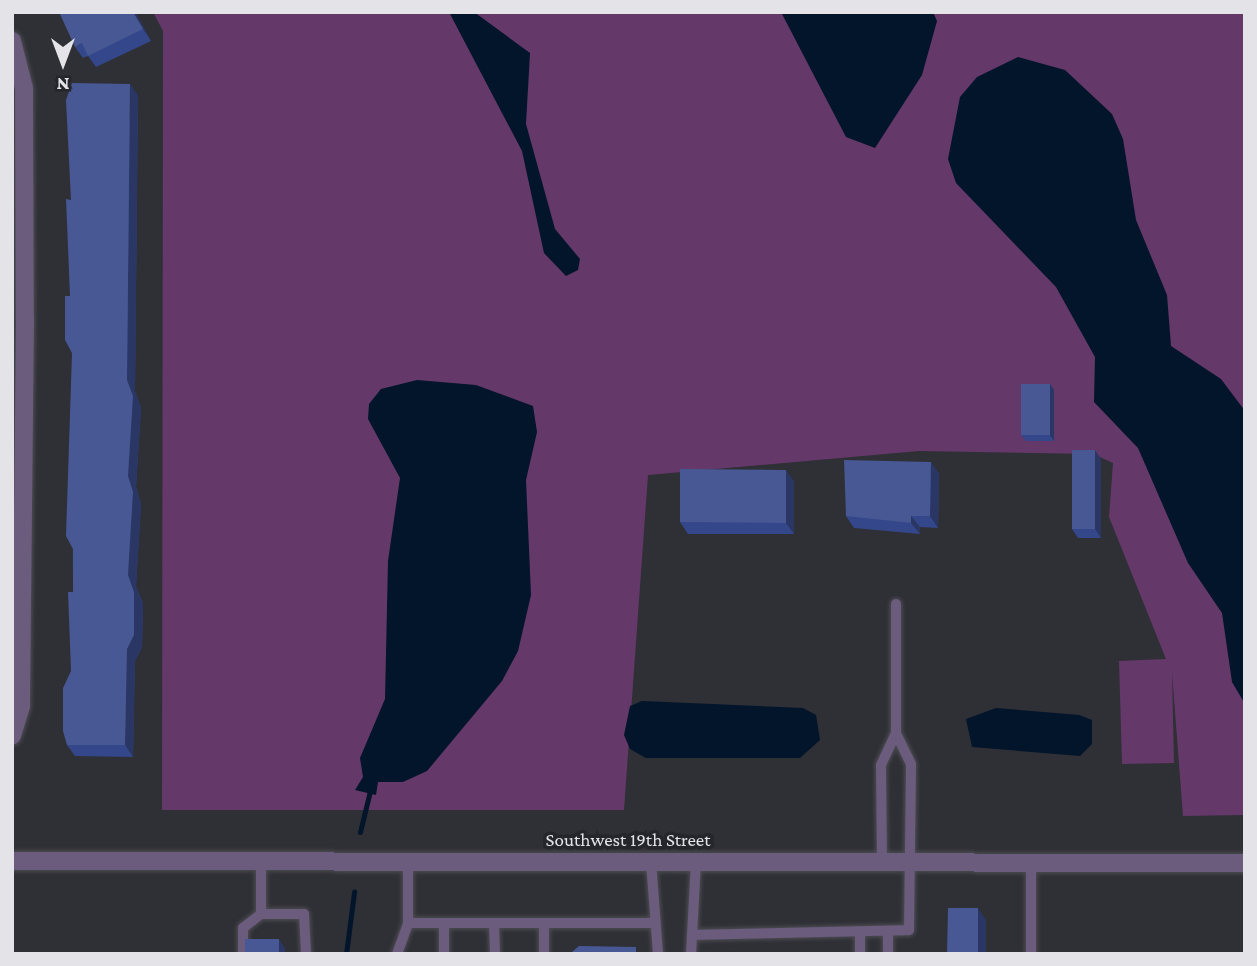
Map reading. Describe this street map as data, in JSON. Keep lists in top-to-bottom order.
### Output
{
  "streets": {
    "street": ["Southwest 19th Street"]
  },
  "north": "bottom"
}
